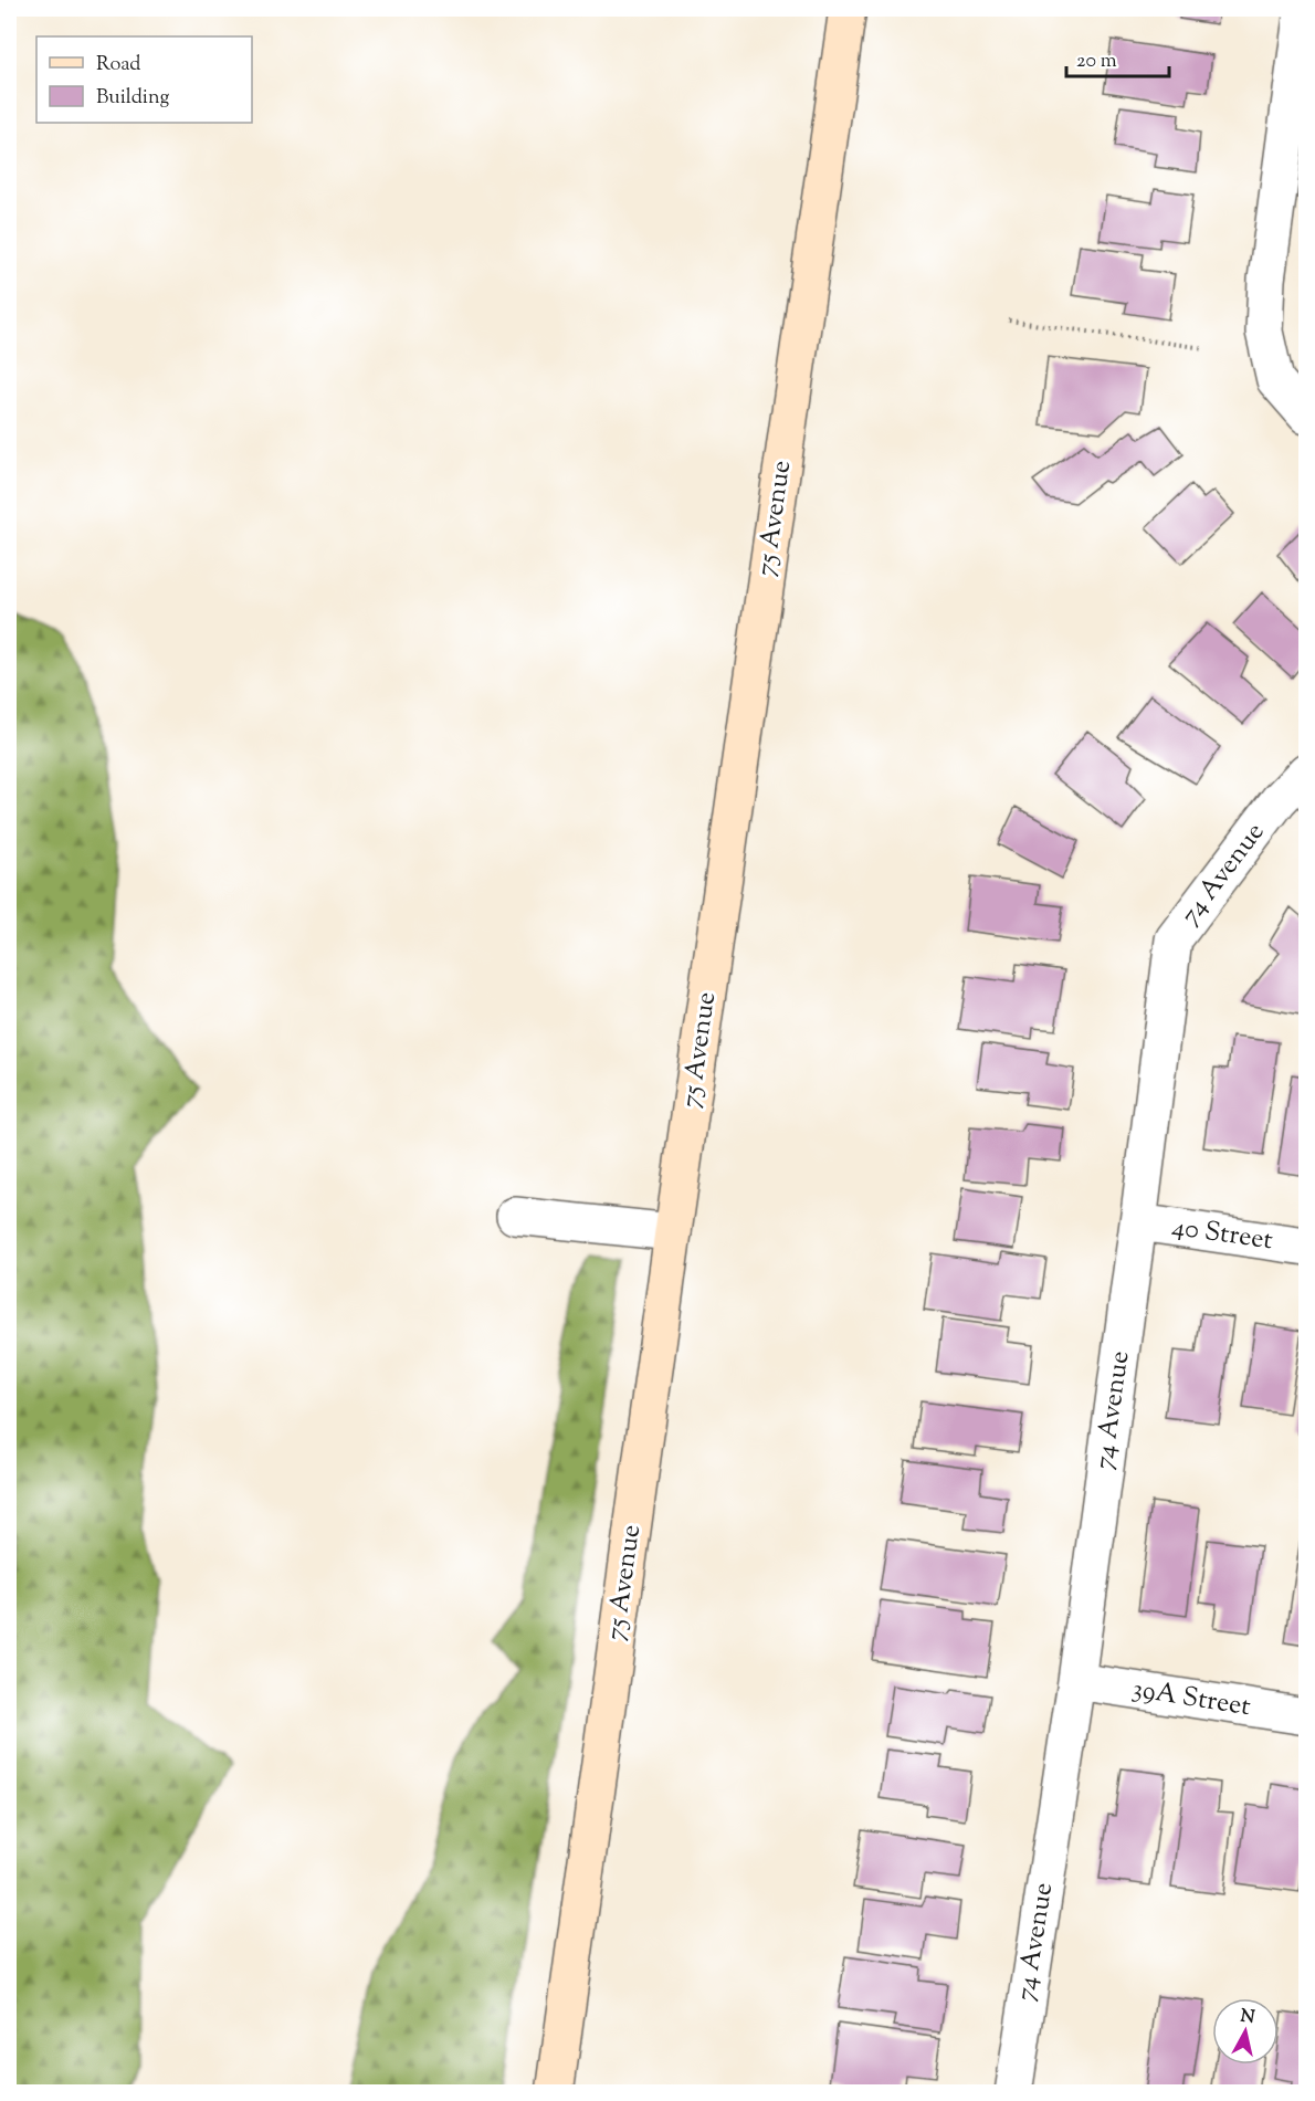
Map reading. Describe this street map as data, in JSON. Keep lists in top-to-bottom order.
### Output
{
  "streets": {
    "main road": ["75 Avenue"],
    "street": ["74 Avenue", "40 Street", "39A Street"]
  },
  "crossings": [
    ["74 Avenue", "40 Street"],
    ["74 Avenue", "39A Street"]
  ],
  "legend": ["Road", "Building"],
  "scale_bar": "20 m",
  "north": "top"
}
